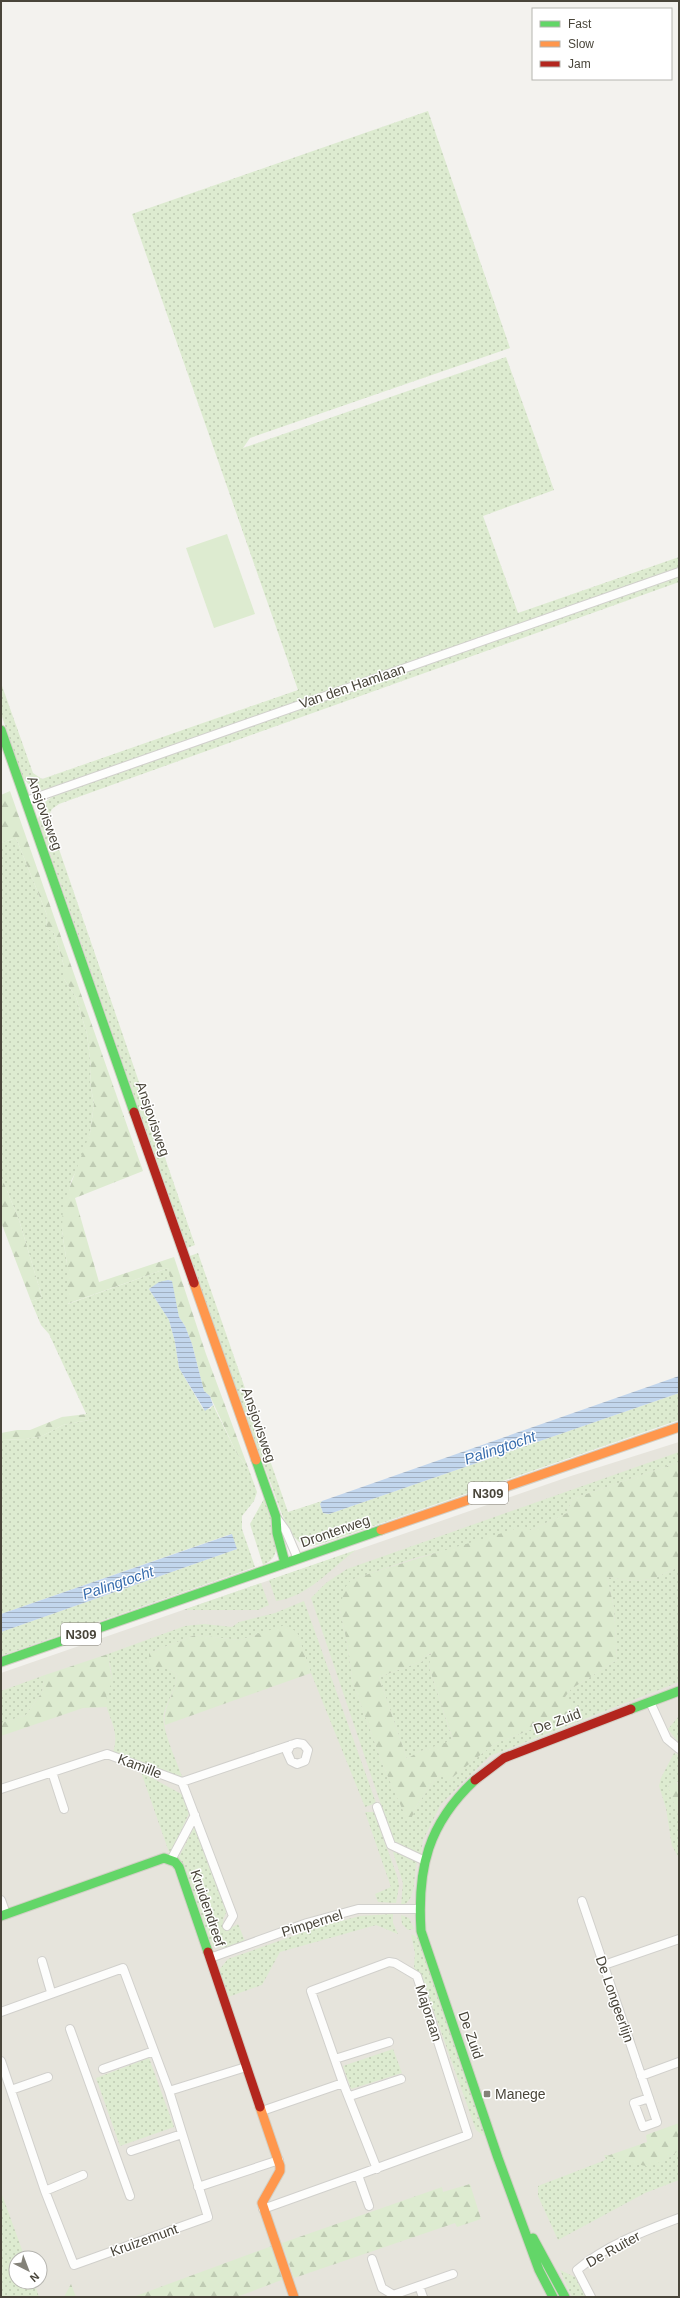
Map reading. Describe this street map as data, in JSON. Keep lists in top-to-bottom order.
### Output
{
  "streets": {
    "street": [
      "Van den Hamlaan",
      "Ansjovisweg",
      "N309",
      "Dronterweg",
      "De Zuid",
      "Kamille",
      "Kruidendreef",
      "Pimpernel",
      "De Longeerlijn",
      "Majoraan",
      "Kruizemunt",
      "De Ruiter"
    ]
  },
  "crossings": [
    ["Van den Hamlaan", "Ansjovisweg"],
    ["Ansjovisweg", "Dronterweg"],
    ["De Zuid", "Pimpernel"],
    ["Kruidendreef", "Pimpernel"]
  ],
  "water": ["Palingtocht"],
  "places": {
    "transit": ["Manege"]
  },
  "legend": ["Fast", "Slow", "Jam"],
  "north": "bottom right"
}
